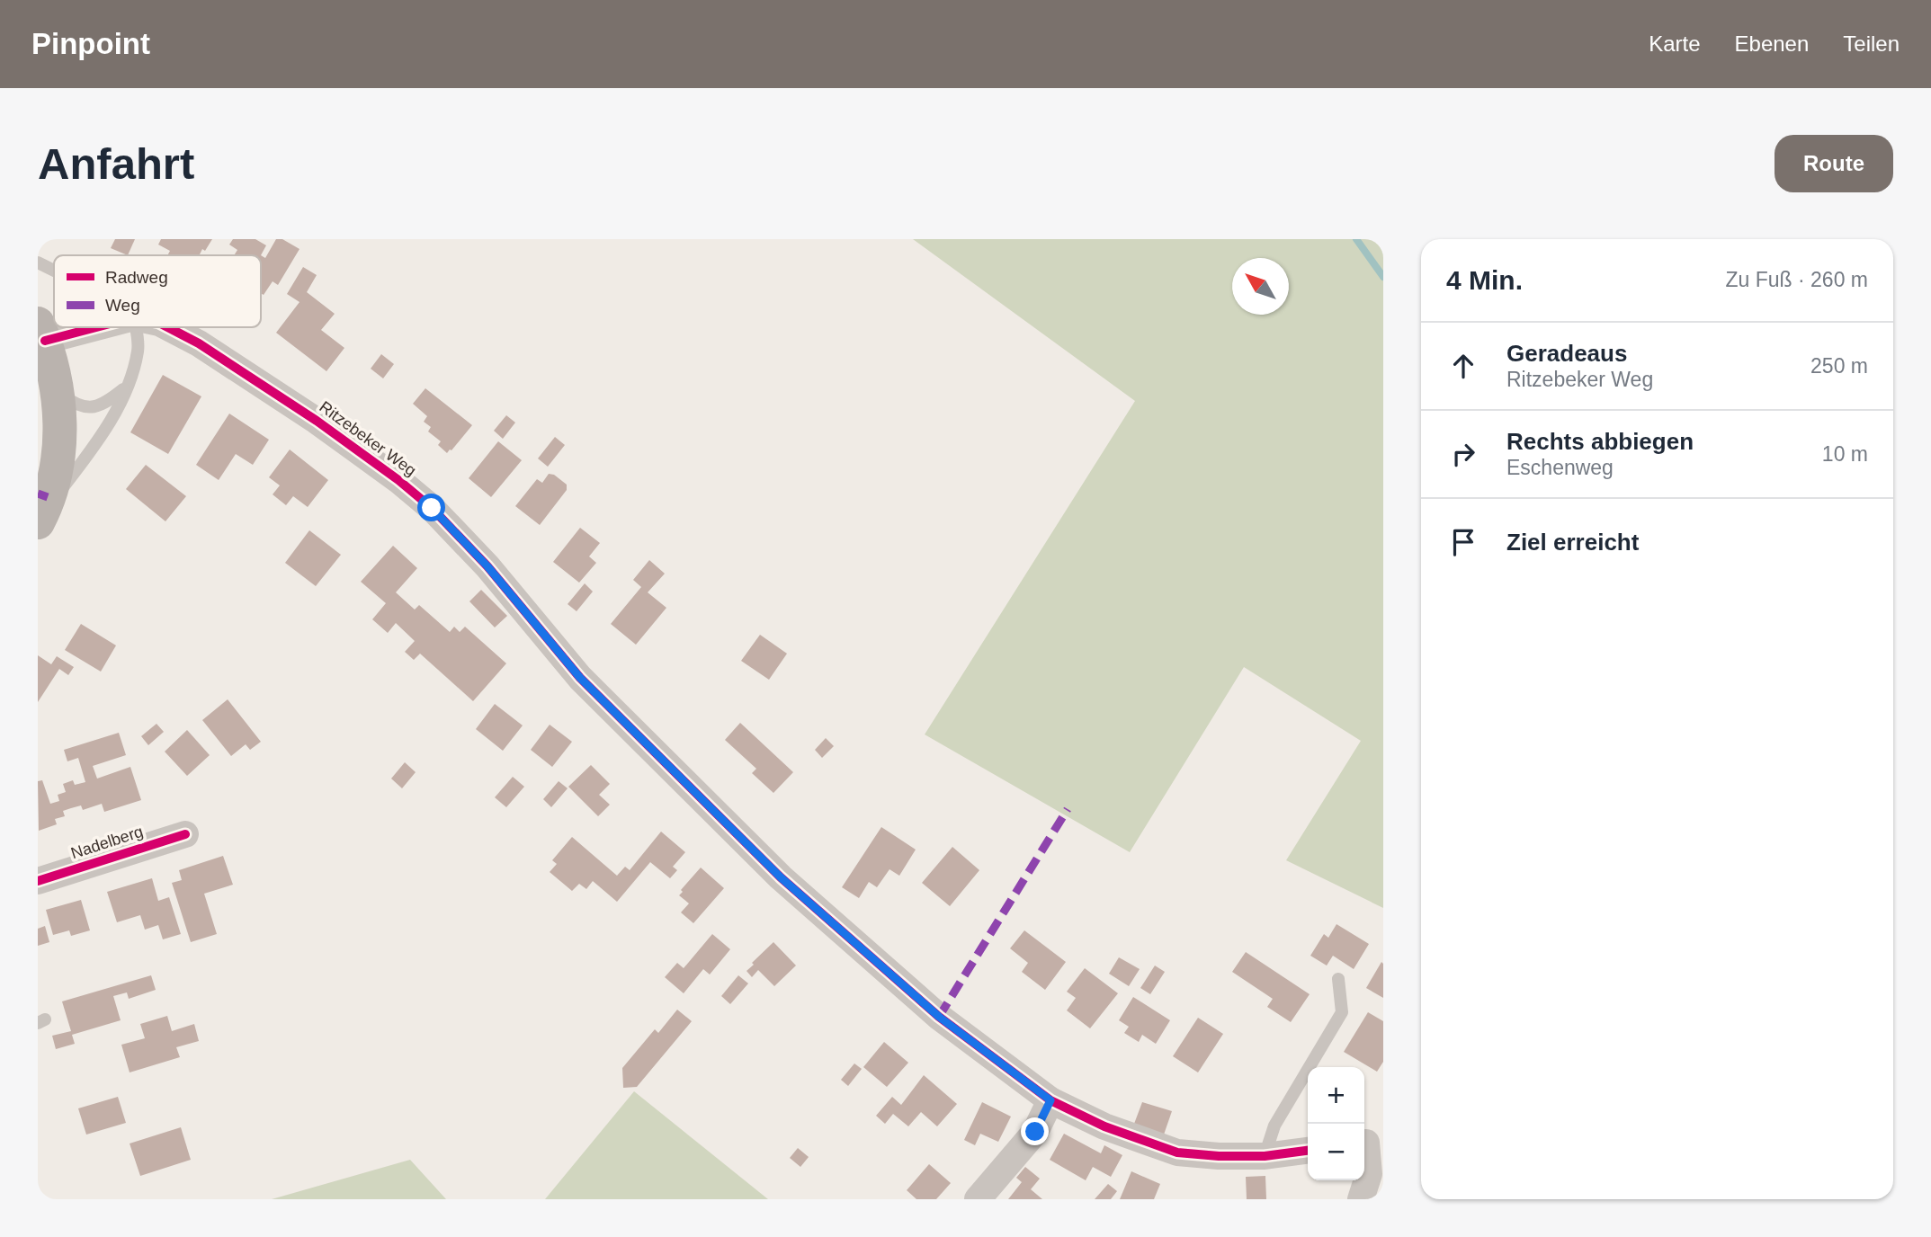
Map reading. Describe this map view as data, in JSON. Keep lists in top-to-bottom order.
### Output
{
  "streets": {
    "street": ["Ritzebeker Weg", "Nadelberg"]
  },
  "legend": ["Radweg", "Weg"],
  "north": "top left",
  "page": {
    "header": "Pinpoint",
    "nav": ["Karte", "Ebenen", "Teilen"],
    "buttons": "Route",
    "title": "Anfahrt",
    "heading": ["4 Min.", "Zu Fuß · 260 m"],
    "list": [
      ["Geradeaus", "Ritzebeker Weg", "250 m"],
      ["Rechts abbiegen", "Eschenweg", "10 m"],
      "Ziel erreicht"
    ],
    "map_buttons": ["+", "−"]
  }
}
